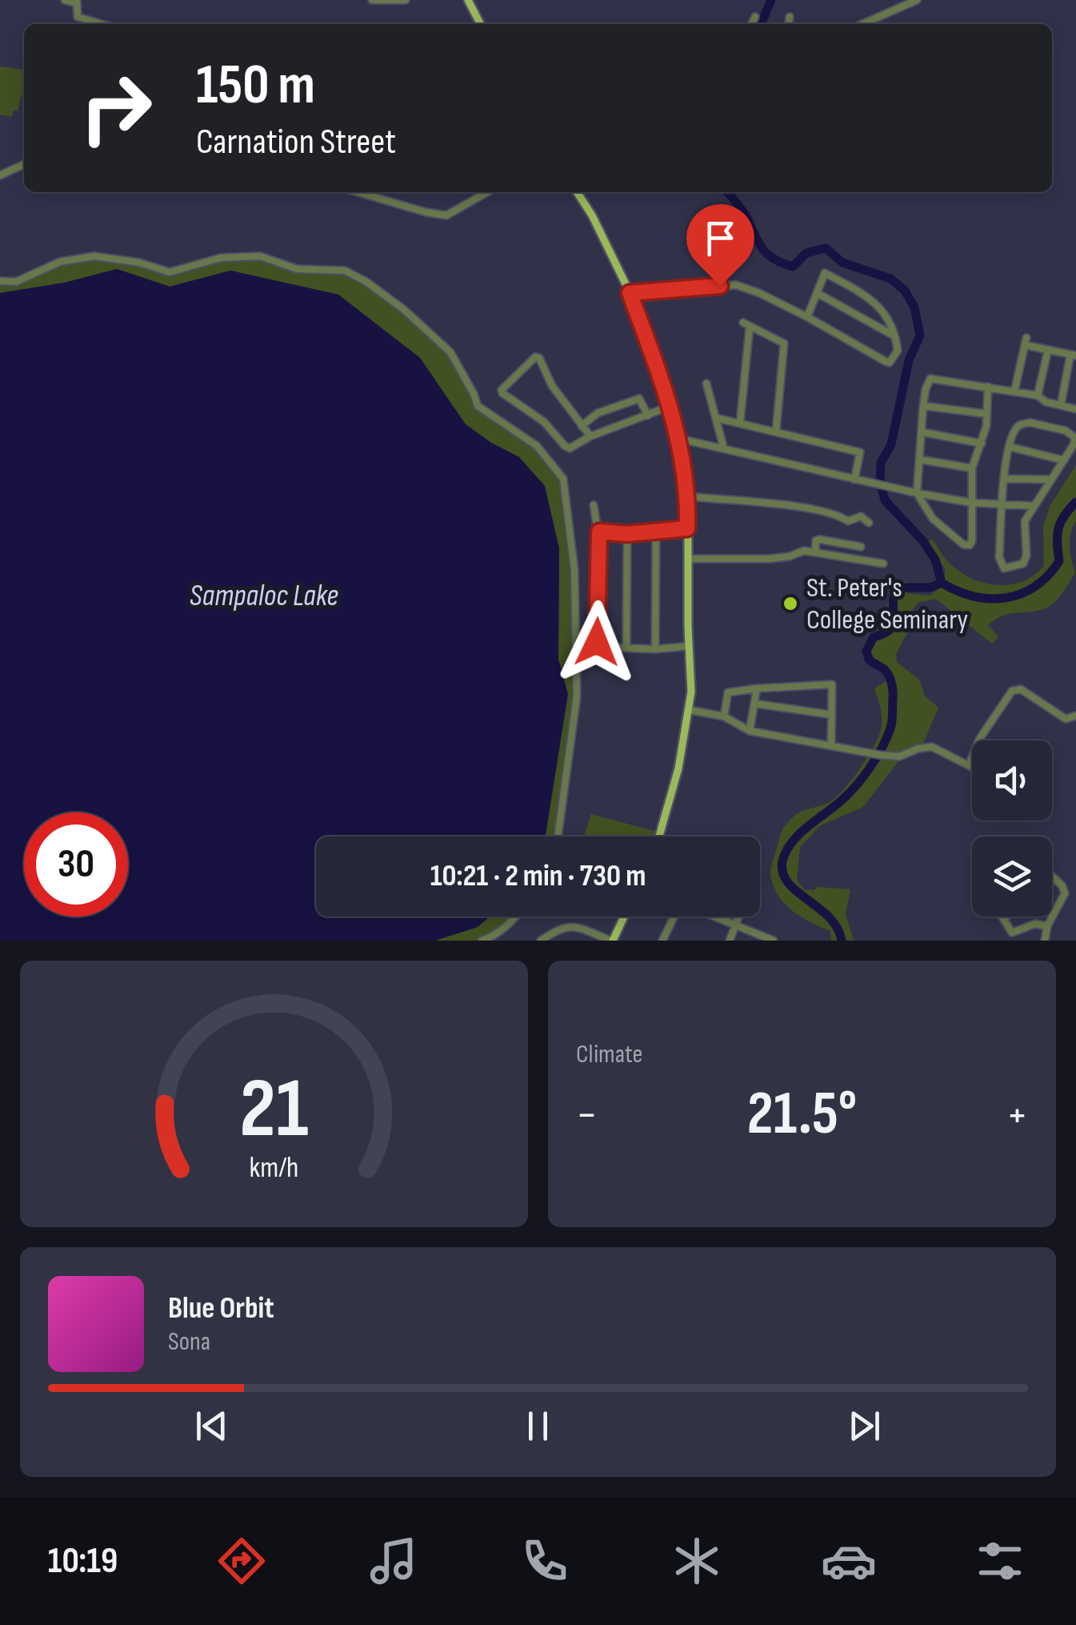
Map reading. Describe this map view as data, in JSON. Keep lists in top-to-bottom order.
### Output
{
  "water": ["Sampaloc Lake"],
  "places": ["St. Peter's College Seminary"],
  "page": {
    "turn": ["150 m", "Carnation Street"],
    "limit": "30",
    "trip": "10:21 · 2 min · 730 m",
    "tile": "Climate",
    "heat": ["−", "21.5°", "+"],
    "song": ["Blue Orbit", "Sona"],
    "tabs": "10:19",
    "gauge": ["21", "km/h"]
  }
}
